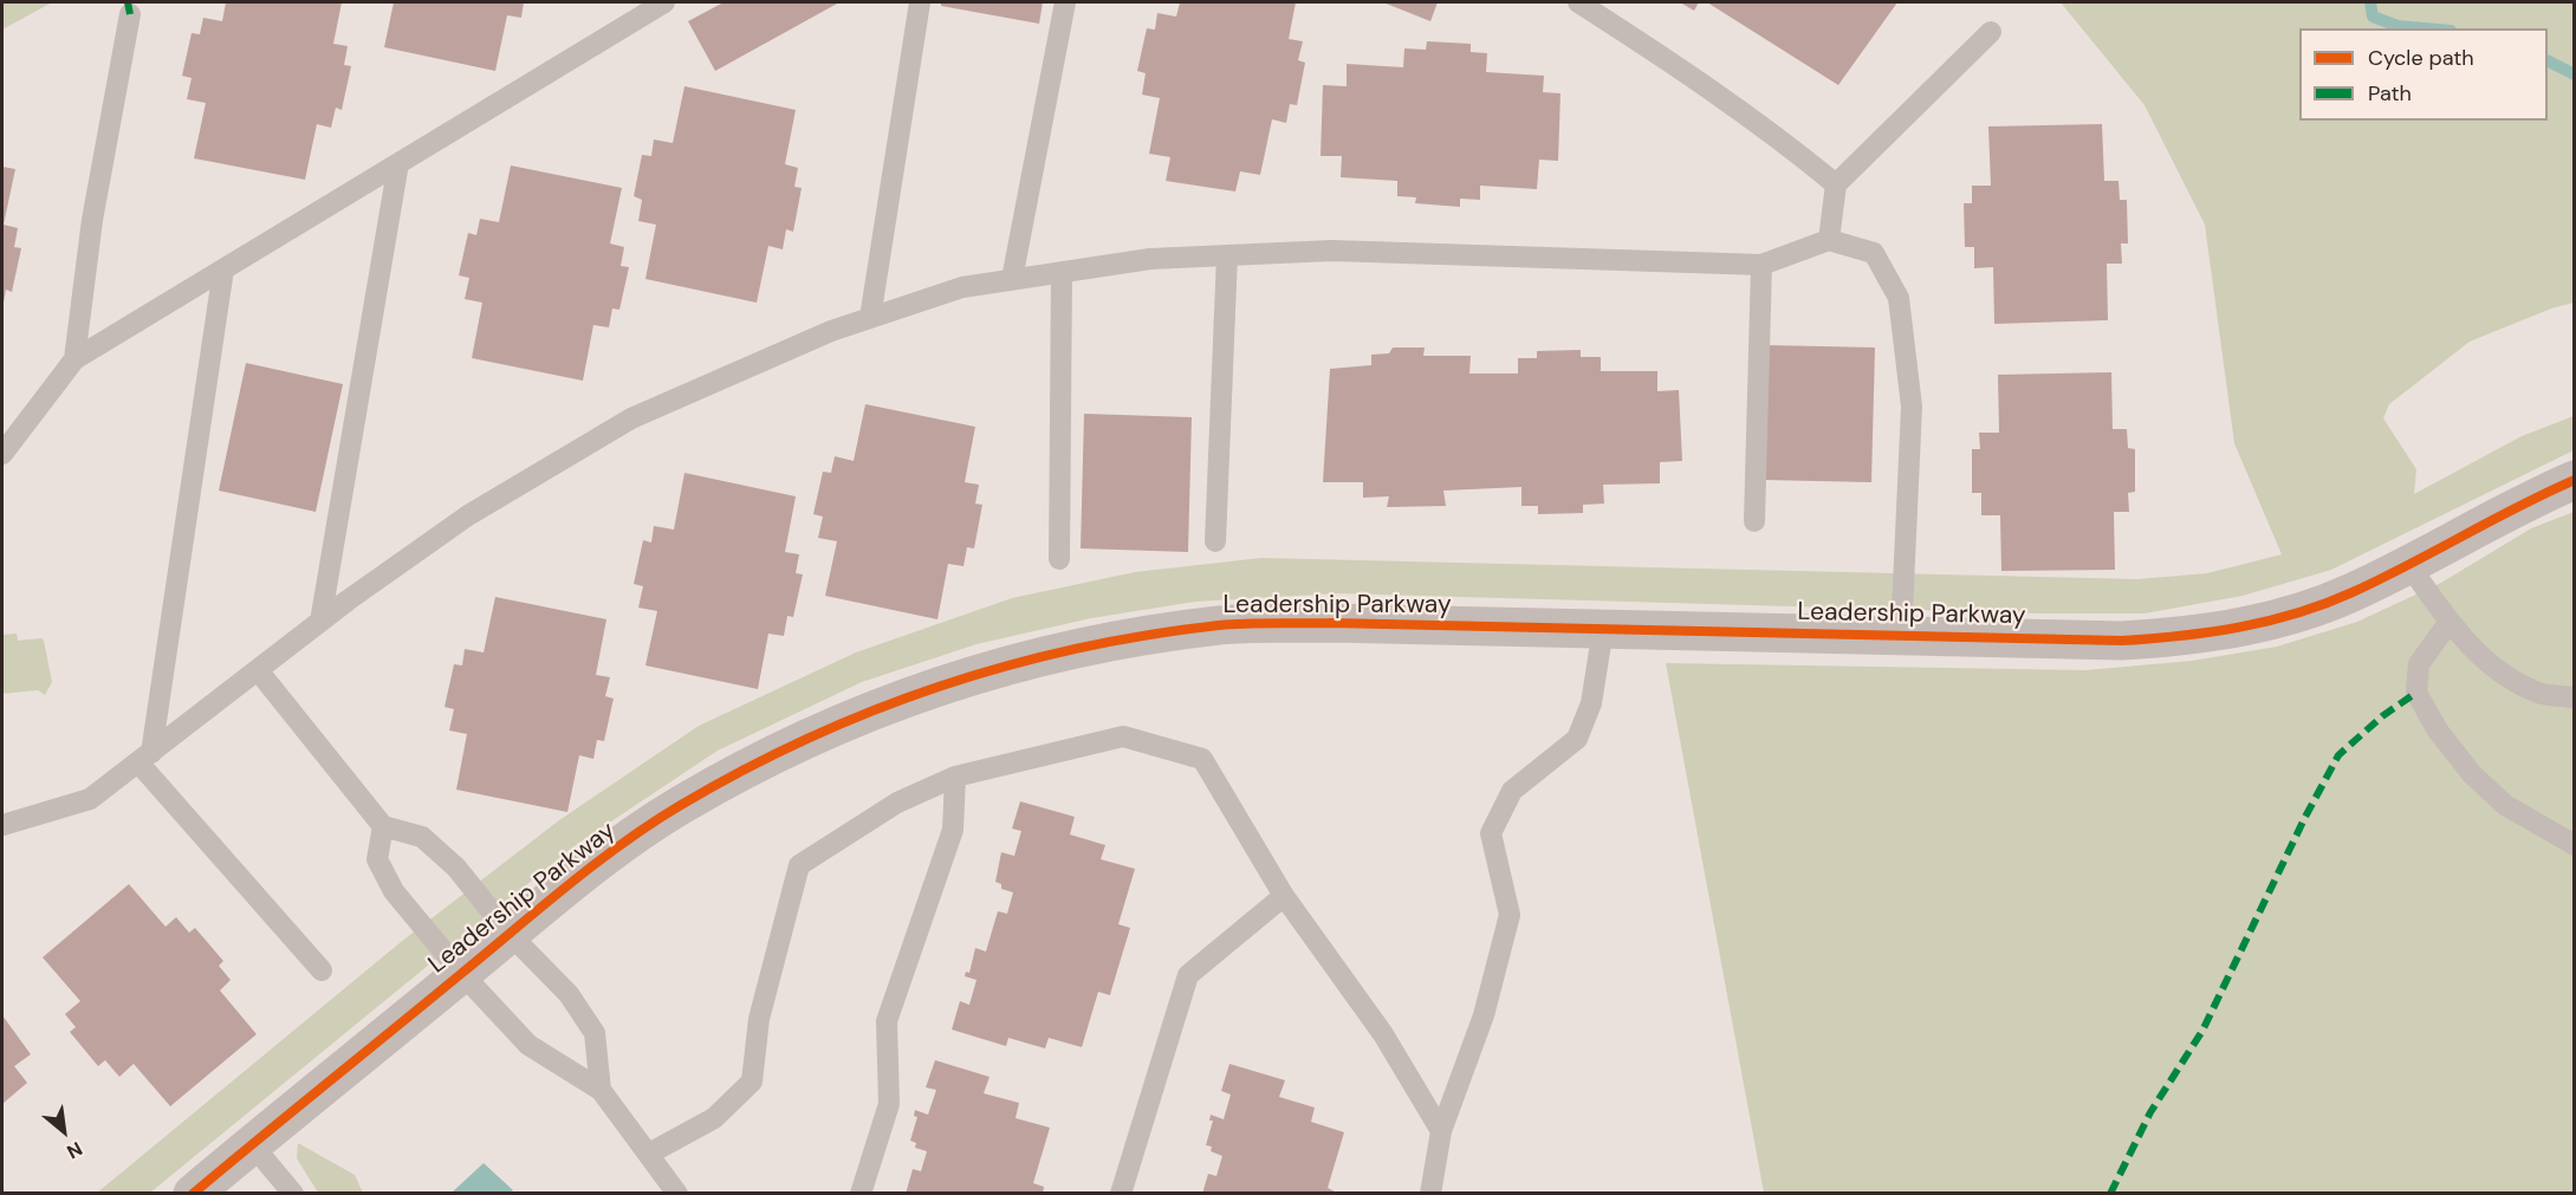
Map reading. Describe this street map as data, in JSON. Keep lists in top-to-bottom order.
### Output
{
  "streets": {
    "street": ["Leadership Parkway"]
  },
  "legend": ["Cycle path", "Path"],
  "north": "bottom right"
}
